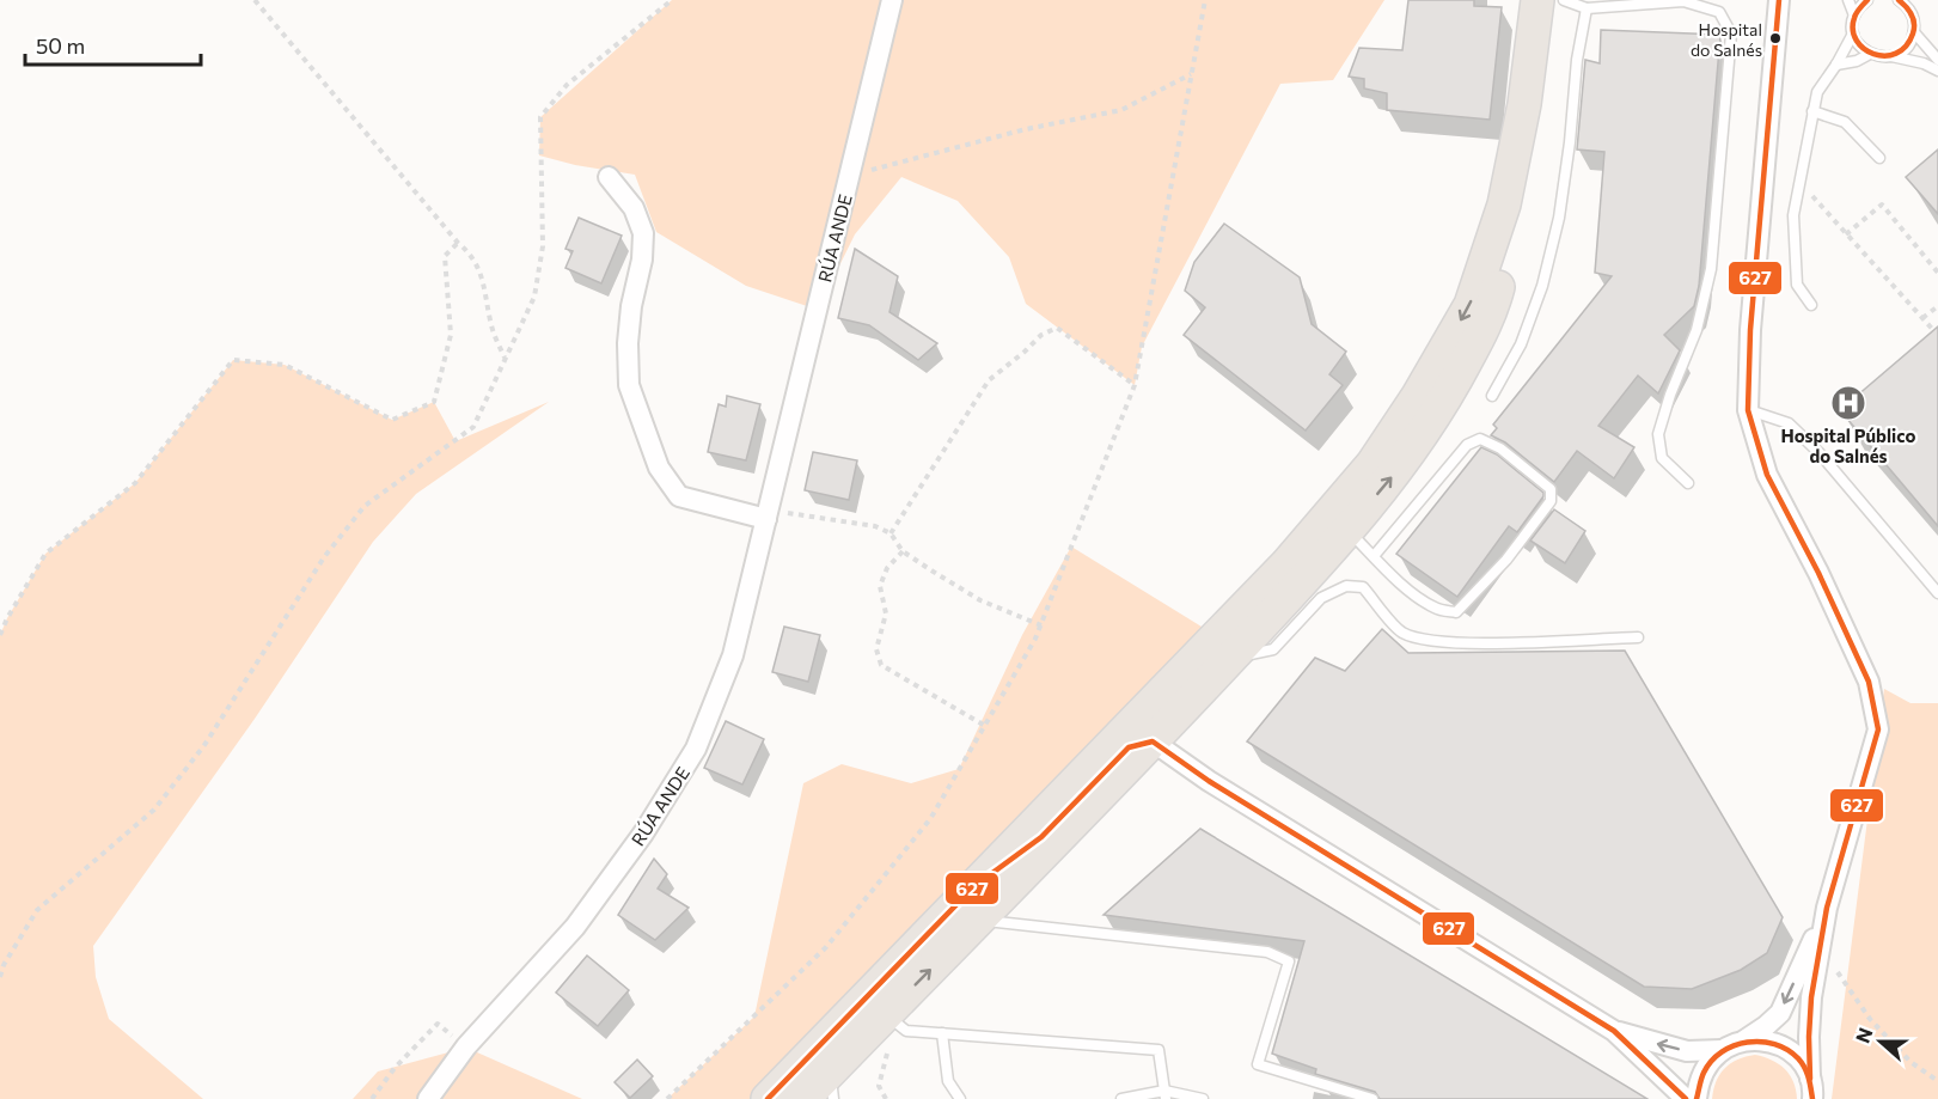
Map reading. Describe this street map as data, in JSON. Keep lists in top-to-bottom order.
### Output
{
  "streets": {
    "street": ["RÚA ANDE"]
  },
  "places": {
    "other": ["Hospital do Salnés"],
    "hospital": ["Hospital Público do Salnés"]
  },
  "lines": ["transit line 627"],
  "scale_bar": "50 m",
  "north": "left"
}
